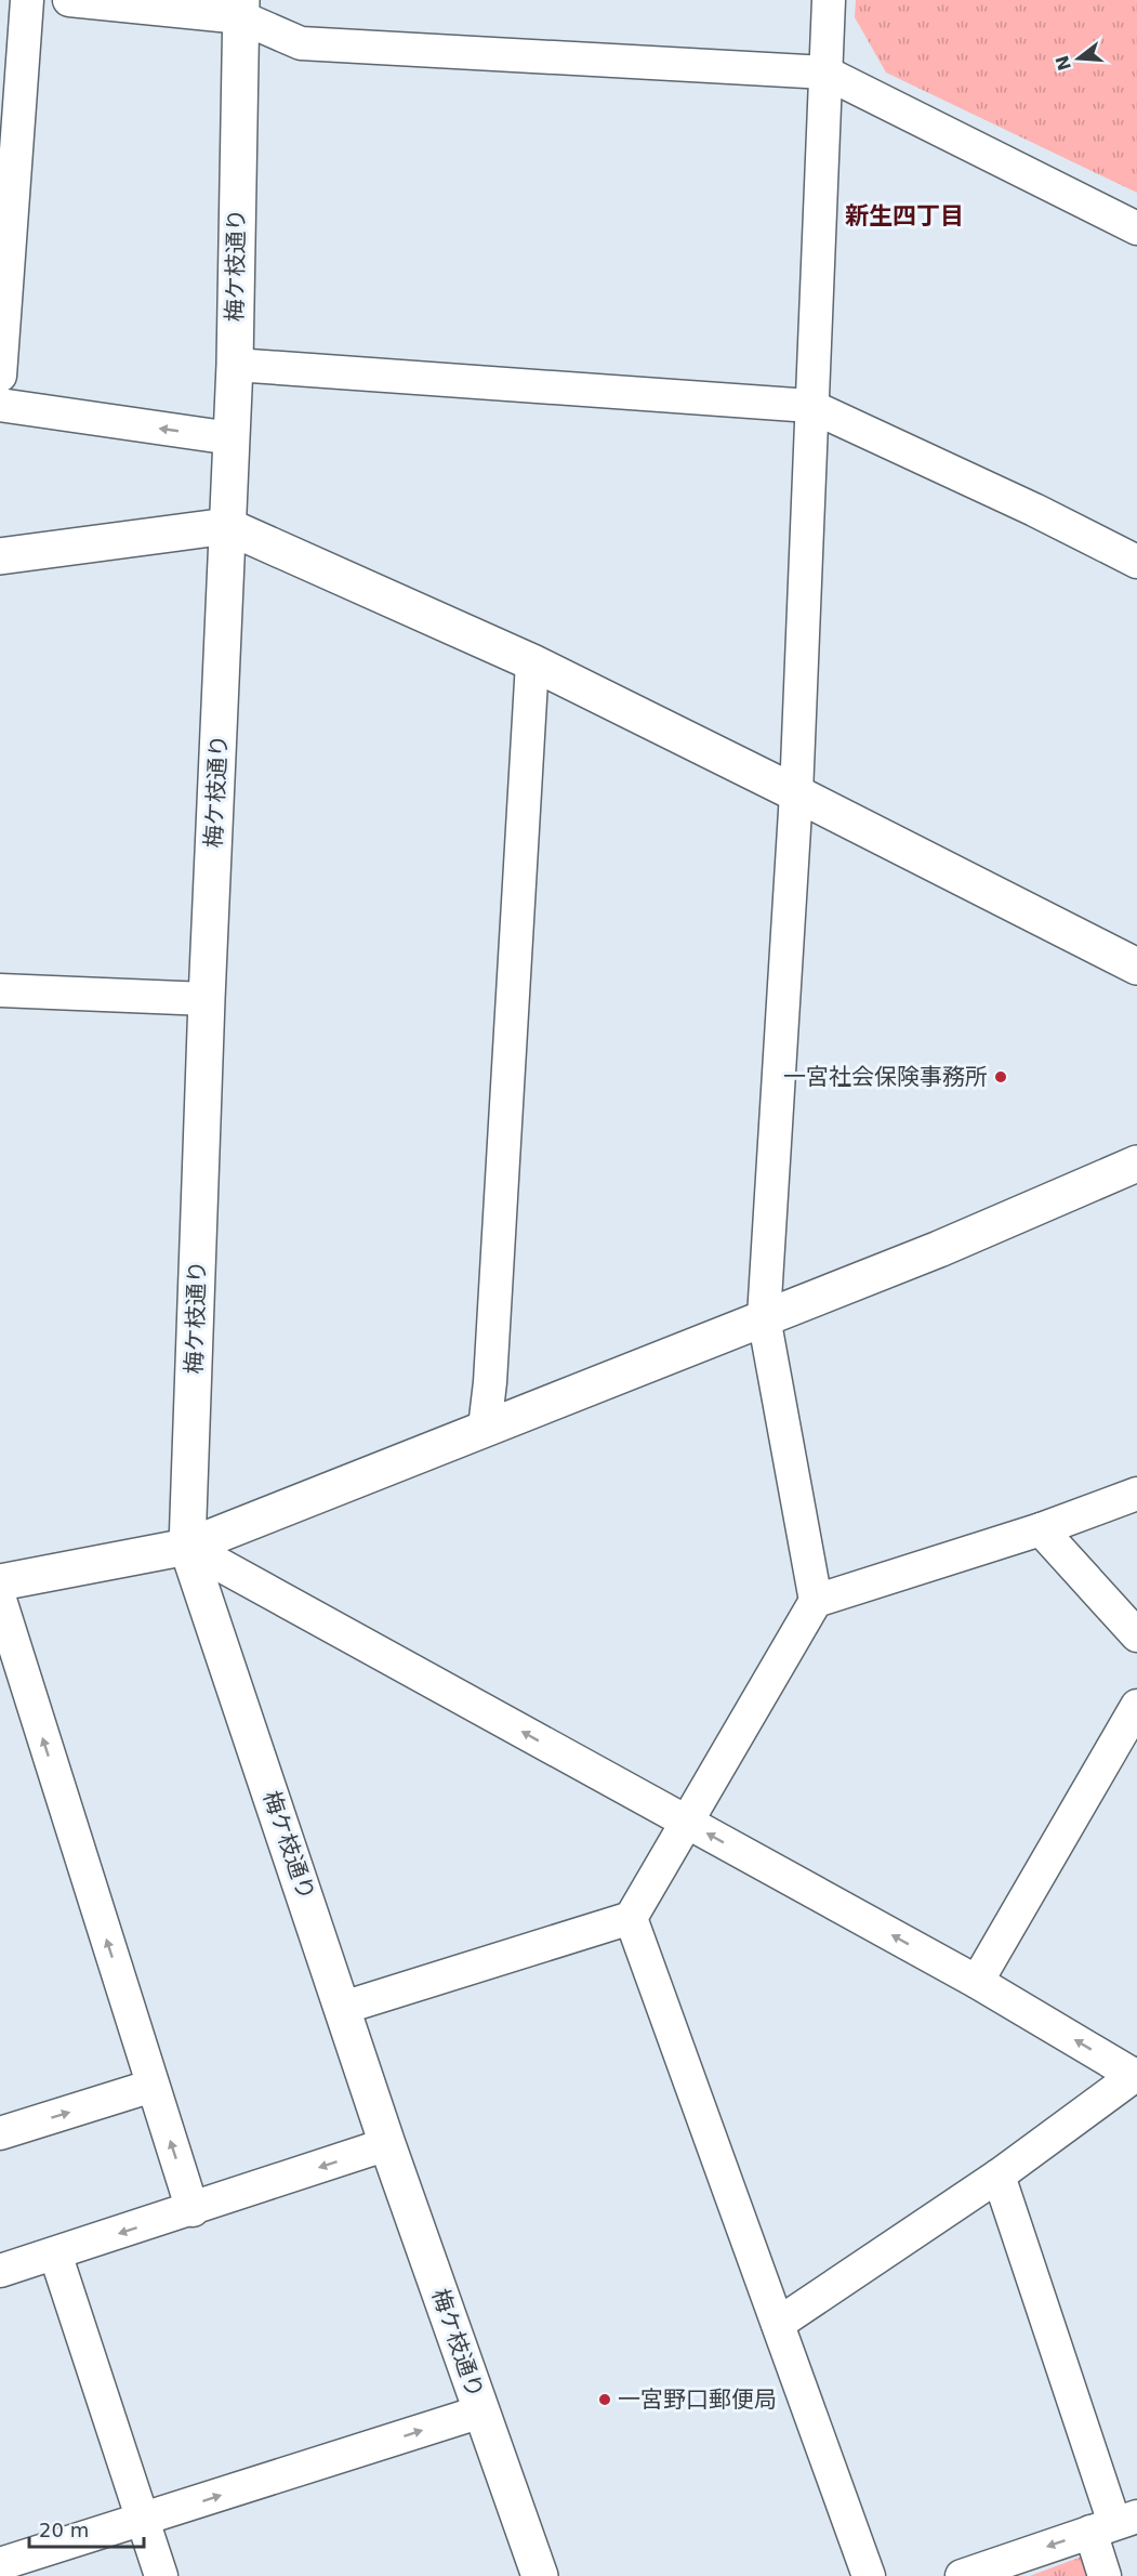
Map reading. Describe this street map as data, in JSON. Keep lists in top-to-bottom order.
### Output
{
  "streets": {
    "street": ["梅ケ枝通り"]
  },
  "districts": ["新生四丁目"],
  "places": ["一宮社会保険事務所", "一宮野口郵便局"],
  "scale_bar": "20 m",
  "north": "left"
}
